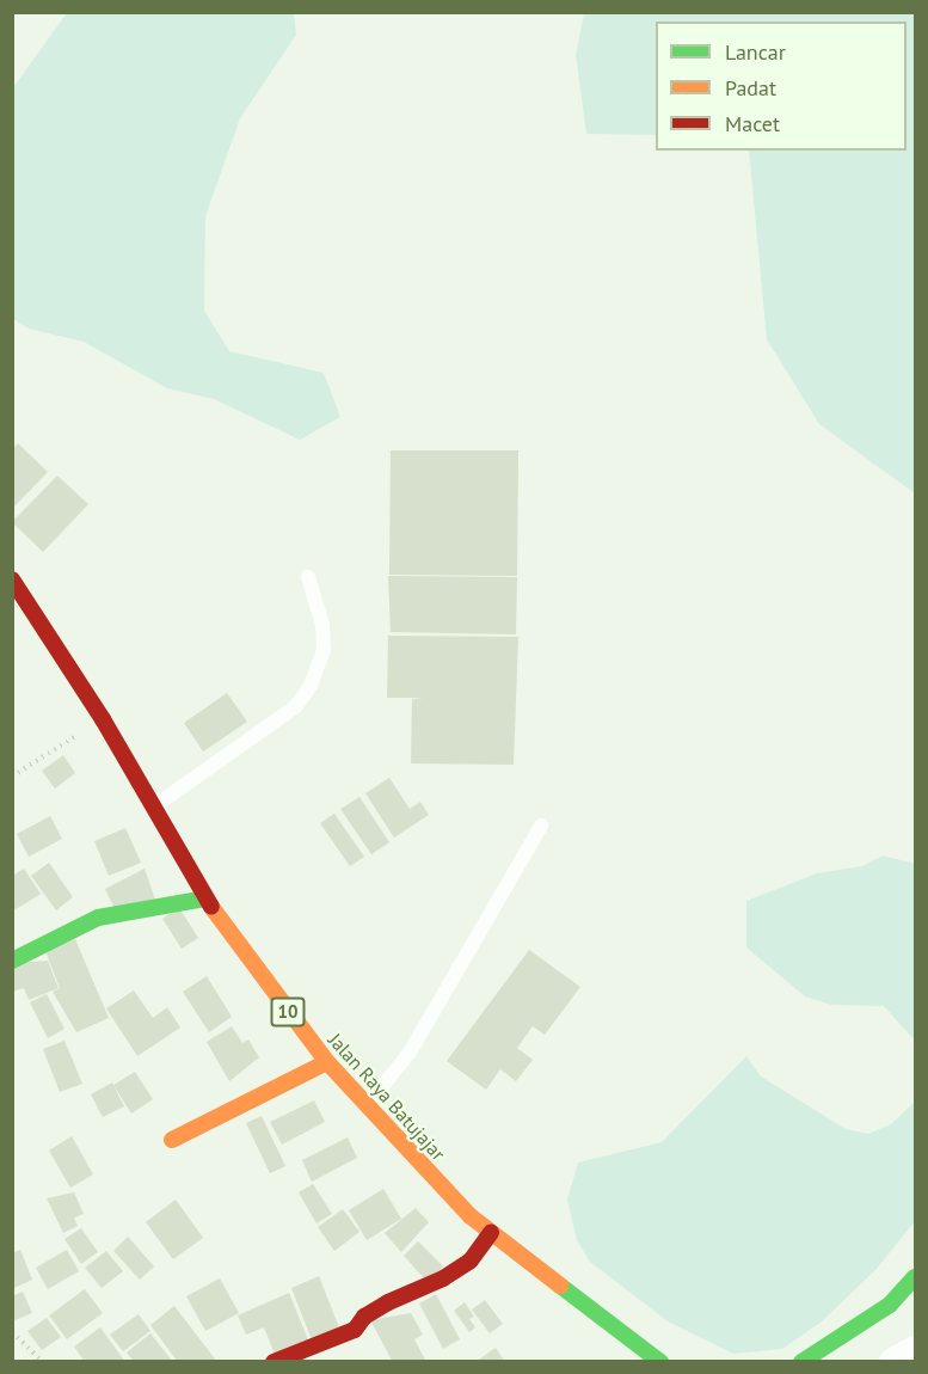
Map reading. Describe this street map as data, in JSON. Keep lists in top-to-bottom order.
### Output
{
  "streets": {
    "main road": ["10", "Jalan Raya Batujajar"]
  },
  "legend": ["Lancar", "Padat", "Macet"]
}
